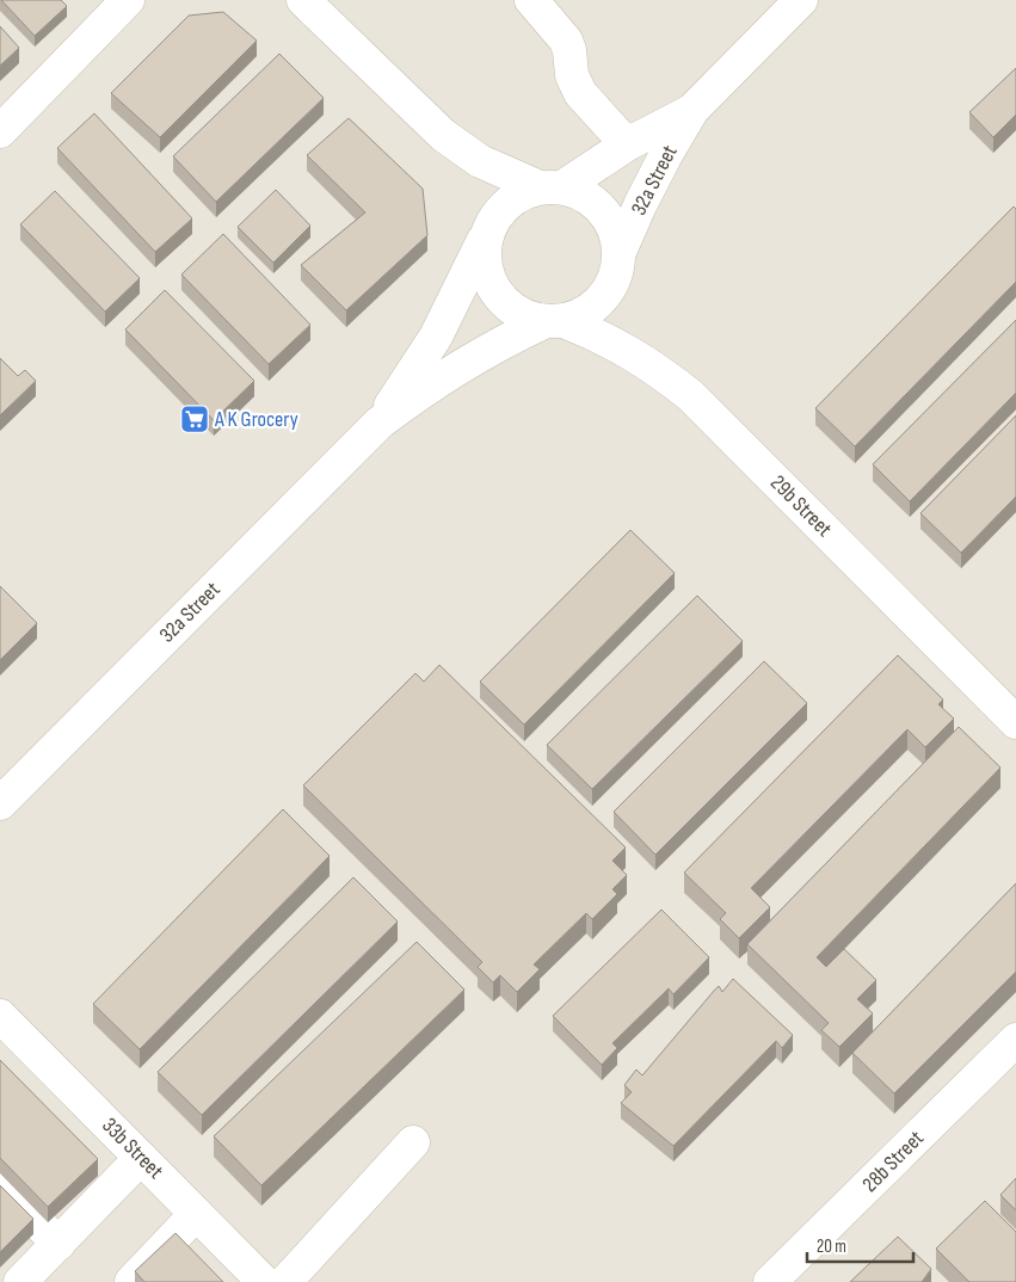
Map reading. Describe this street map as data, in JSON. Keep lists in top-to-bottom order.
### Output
{
  "streets": {
    "street": [
      "32a Street",
      "29b Street",
      "33b Street",
      "28b Street"
    ]
  },
  "crossings": [
    ["32a Street", "29b Street"]
  ],
  "places": {
    "supermarket": ["A K Grocery"]
  },
  "scale_bar": "20 m"
}
